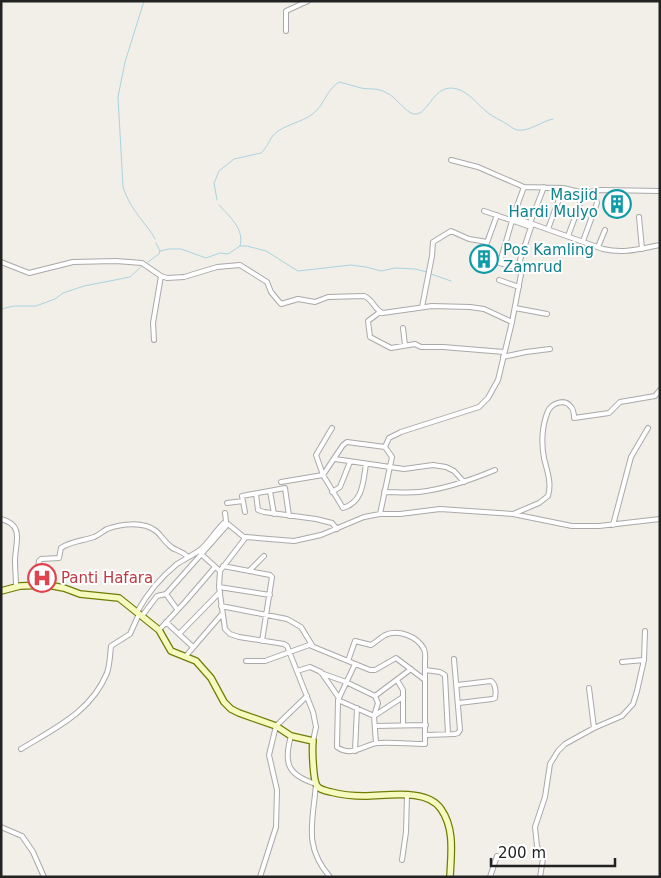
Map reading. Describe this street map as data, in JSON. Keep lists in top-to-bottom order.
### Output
{
  "places": {
    "building": ["Masjid Hardi Mulyo", "Pos Kamling Zamrud"],
    "hospital": ["Panti Hafara"]
  },
  "scale_bar": "200 m"
}
